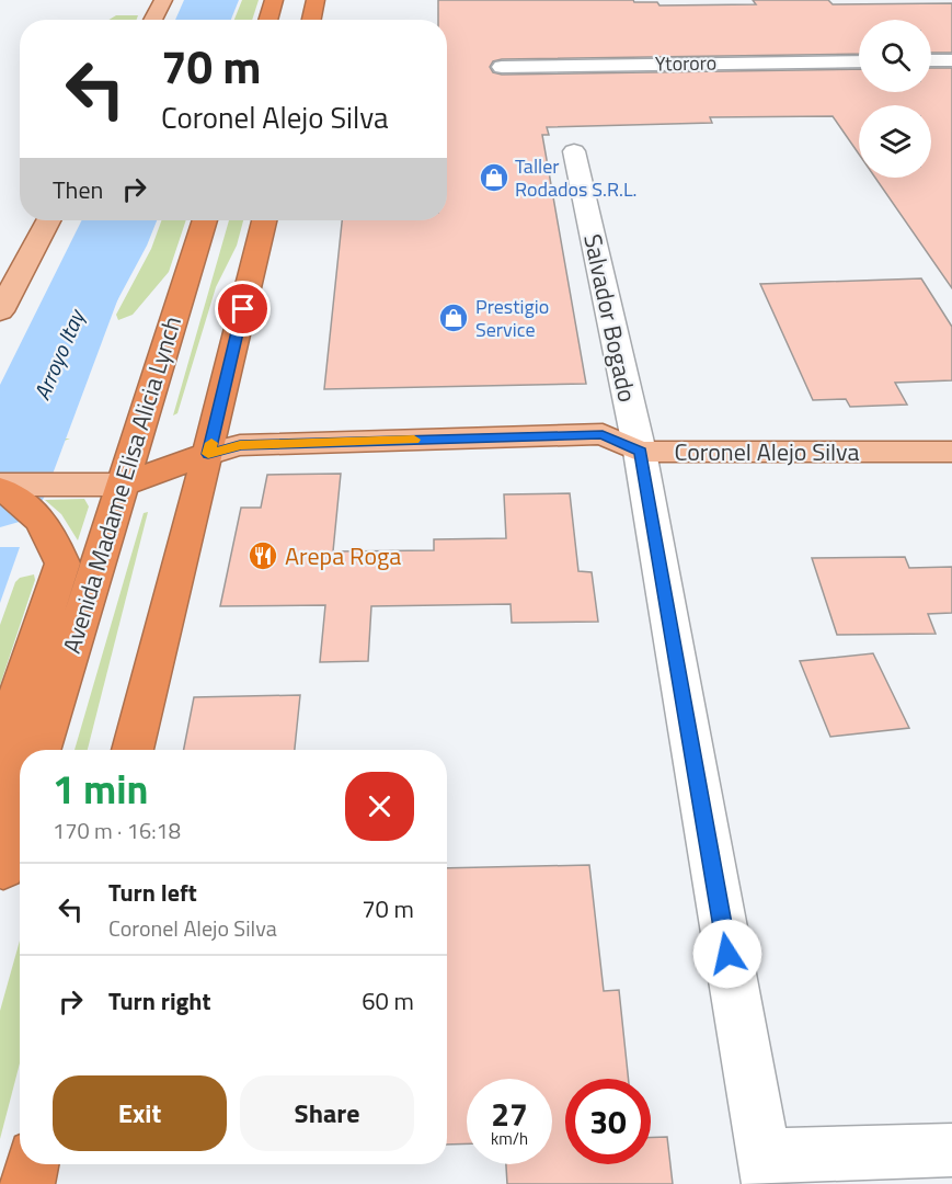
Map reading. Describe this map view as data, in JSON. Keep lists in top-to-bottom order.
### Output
{
  "streets": {
    "highway": ["Coronel Alejo Silva", "Avenida Madame Elisa Alicia Lynch"],
    "street": ["Ytororo", "Salvador Bogado"]
  },
  "crossings": [
    ["Salvador Bogado", "Coronel Alejo Silva"],
    ["Coronel Alejo Silva", "Avenida Madame Elisa Alicia Lynch"]
  ],
  "water": ["Arroyo Itay"],
  "places": {
    "shop": ["Taller Rodados S.R.L.", "Prestigio Service"],
    "restaurant": ["Arepa Roga"]
  },
  "page": {
    "turn": ["70 m", "Coronel Alejo Silva"],
    "then": "Then",
    "heading": ["1 min", "170 m · 16:18"],
    "list": [
      {
        "name": "Turn left",
        "note": "Coronel Alejo Silva",
        "value": "70 m"
      },
      {
        "name": "Turn right",
        "value": "60 m"
      }
    ],
    "buttons": ["Exit", "Share"],
    "speed": "27 km/h",
    "limit": "30"
  }
}
